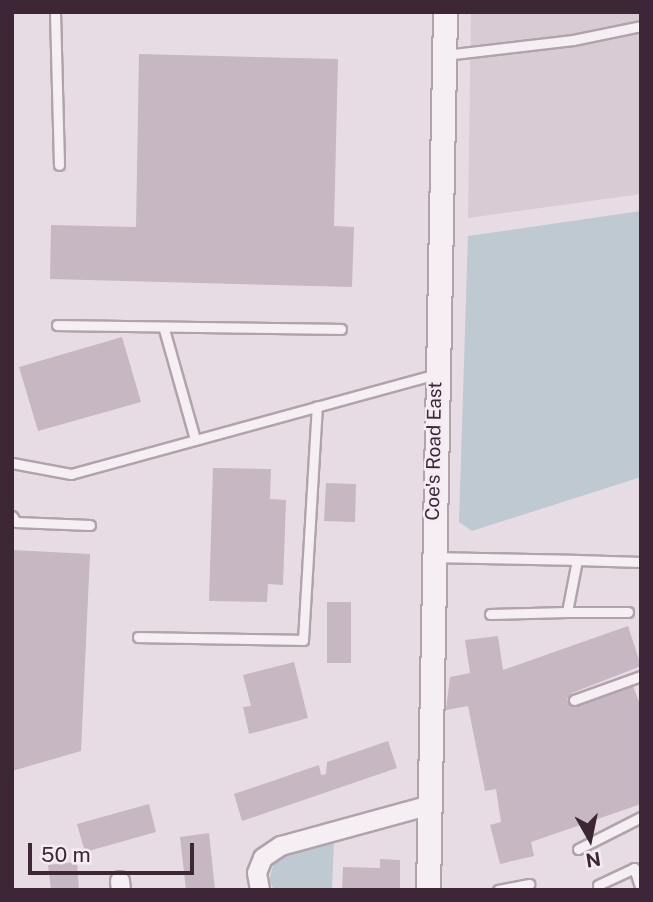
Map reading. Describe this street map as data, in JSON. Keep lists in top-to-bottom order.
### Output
{
  "streets": {
    "street": ["Coe's Road East"]
  },
  "scale_bar": "50 m",
  "north": "bottom"
}
